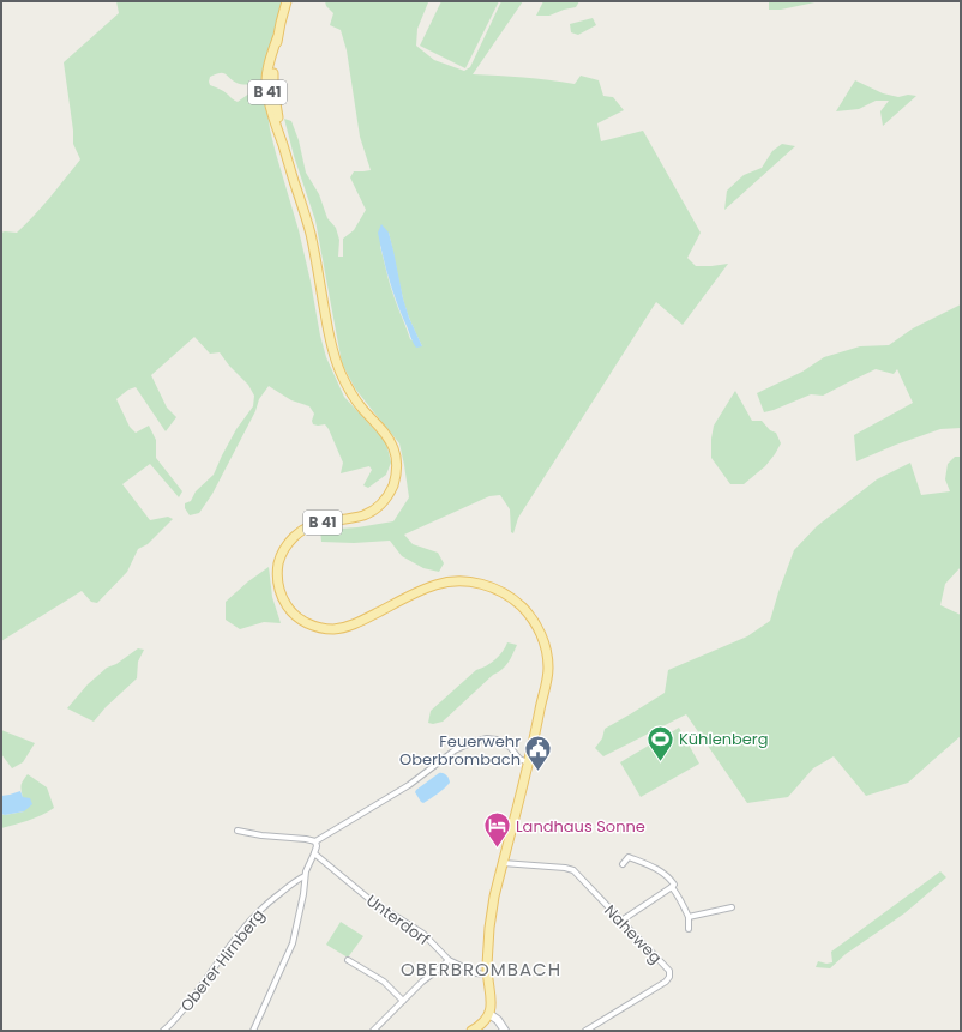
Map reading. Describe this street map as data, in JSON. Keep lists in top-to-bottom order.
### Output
{
  "streets": {
    "main road": ["B 41"],
    "street": ["Unterdorf", "Naheweg", "Oberer Hirnberg"]
  },
  "crossings": [
    ["B 41", "Unterdorf"],
    ["B 41", "Naheweg"]
  ],
  "districts": ["OBERBROMBACH"],
  "places": {
    "sports": ["Kühlenberg"],
    "public building": ["Feuerwehr Oberbrombach"],
    "hotel": ["Landhaus Sonne"]
  }
}
